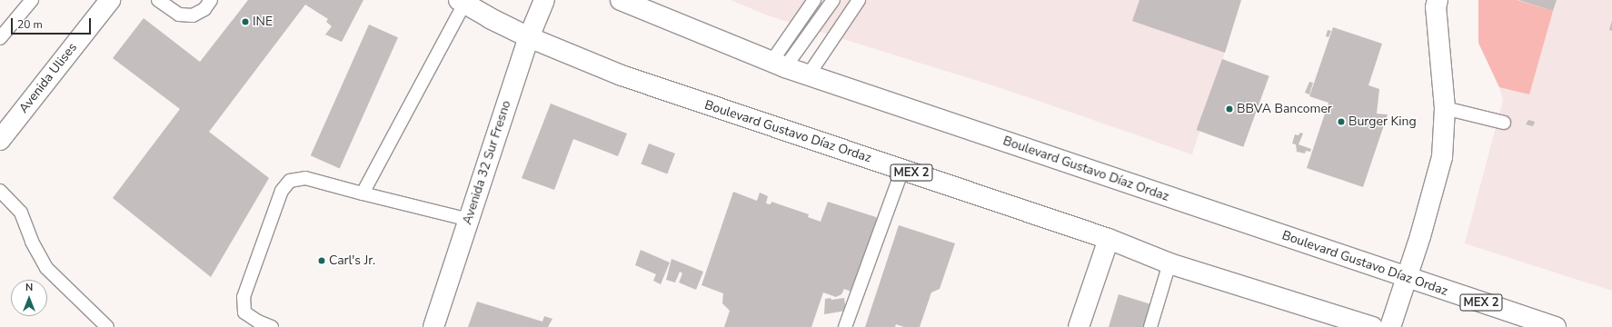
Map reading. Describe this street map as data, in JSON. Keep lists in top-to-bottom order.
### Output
{
  "streets": {
    "main road": [
      "Avenida Ulises",
      "Boulevard Gustavo Díaz Ordaz",
      "Avenida 32 Sur Fresno",
      "MEX 2"
    ]
  },
  "crossings": [
    ["Boulevard Gustavo Díaz Ordaz", "Avenida 32 Sur Fresno"]
  ],
  "places": [
    "INE",
    "BBVA Bancomer",
    "Burger King",
    "Carl's Jr."
  ],
  "scale_bar": "20 m",
  "north": "top"
}
